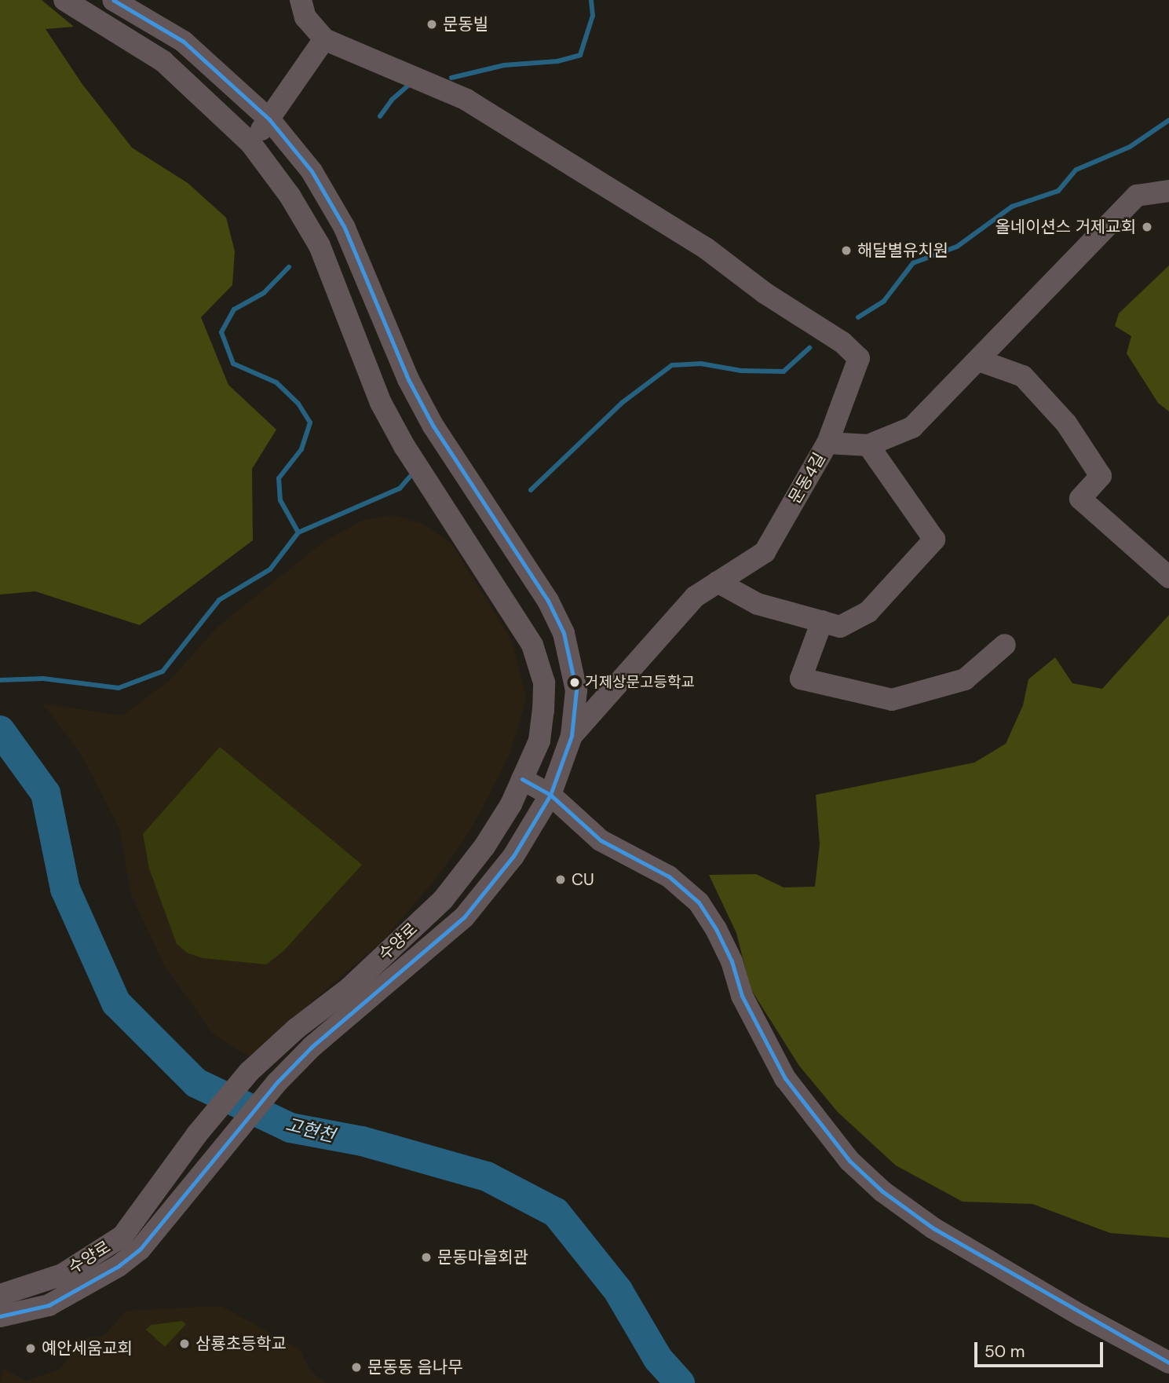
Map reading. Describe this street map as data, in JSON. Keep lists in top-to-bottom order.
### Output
{
  "streets": {
    "street": ["문동4길", "수양로"]
  },
  "crossings": [
    ["문동4길", "수양로"]
  ],
  "water": ["고현천"],
  "places": [
    "문동빌",
    "올네이션스 거제교회",
    "해달별유치원",
    "거제상문고등학교",
    "CU",
    "문동마을회관",
    "삼룡초등학교",
    "예안세움교회",
    "문동동 음나무"
  ],
  "scale_bar": "50 m"
}
